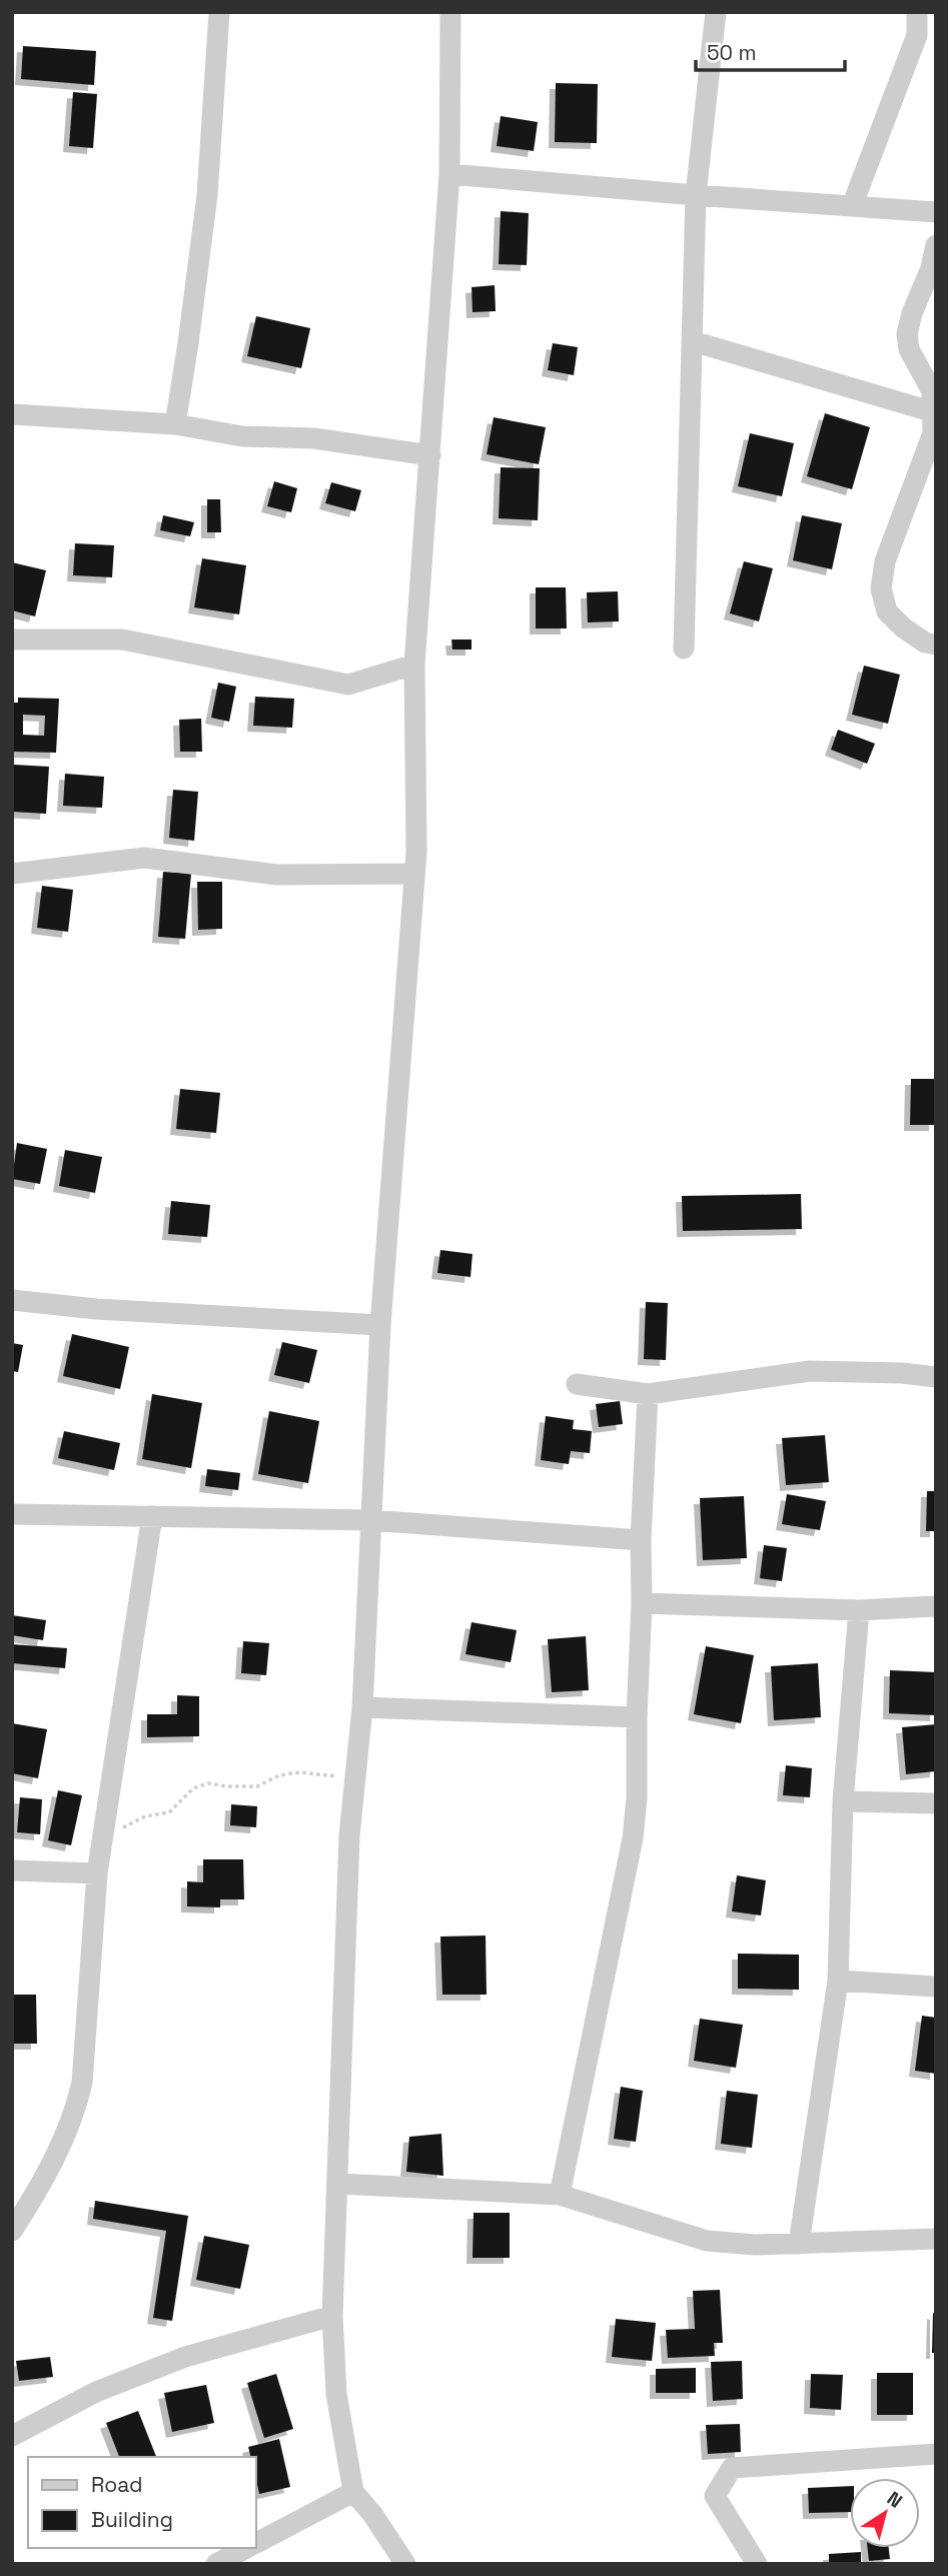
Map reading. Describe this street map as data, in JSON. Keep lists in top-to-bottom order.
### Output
{
  "legend": ["Road", "Building"],
  "scale_bar": "50 m",
  "north": "top right"
}
